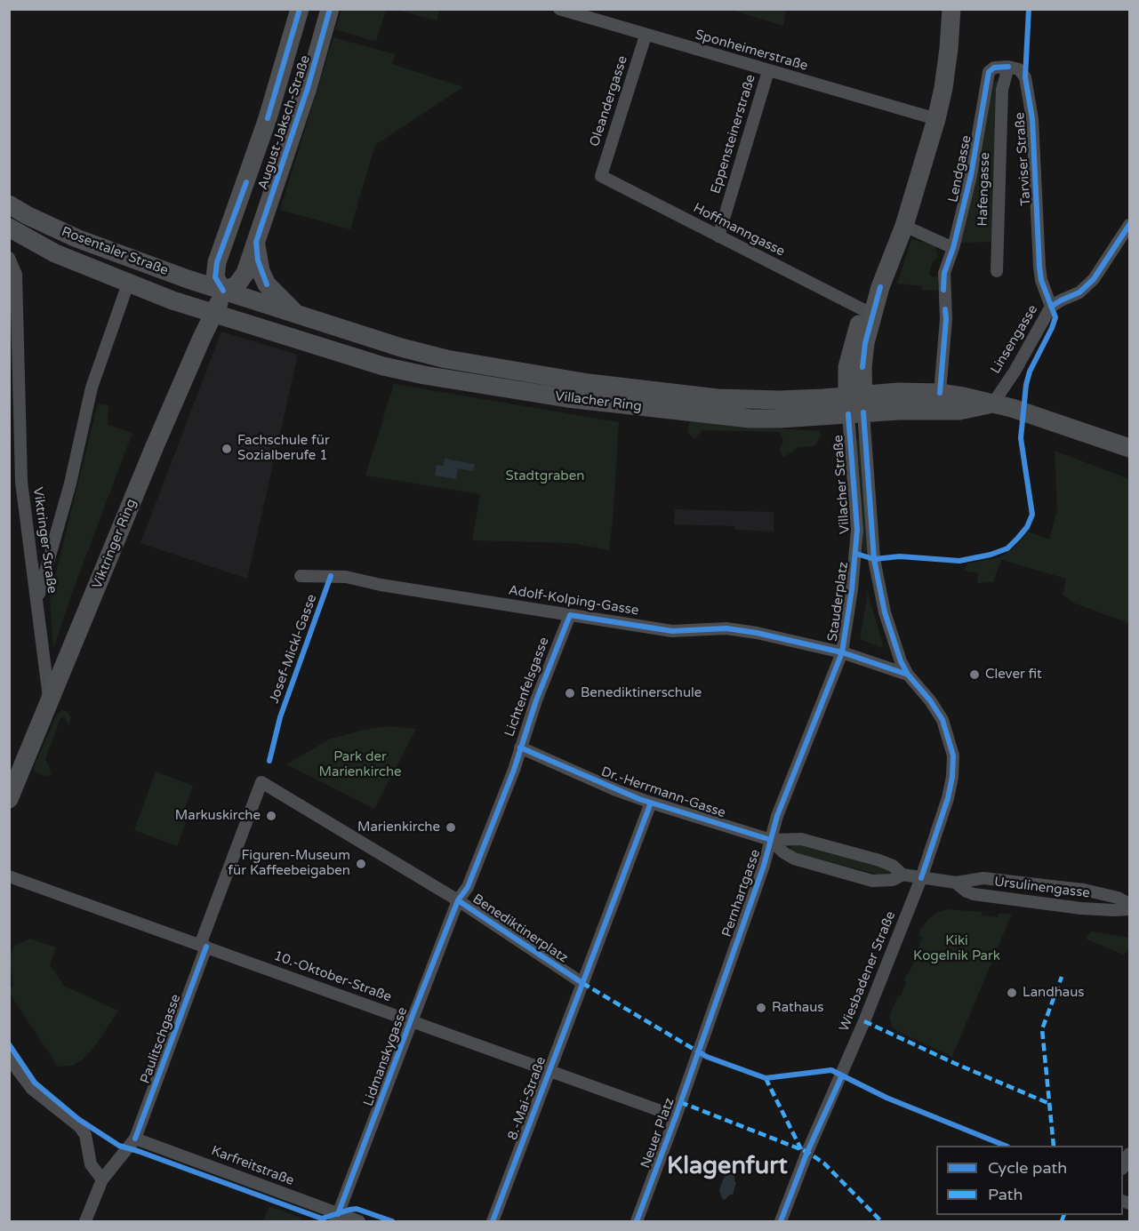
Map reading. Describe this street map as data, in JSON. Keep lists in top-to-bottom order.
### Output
{
  "streets": {
    "main road": [
      "August-Jaksch-Straße",
      "Rosentaler Straße",
      "Villacher Ring",
      "Villacher Straße",
      "Viktringer Ring"
    ],
    "street": [
      "Sponheimerstraße",
      "Oleandergasse",
      "Eppensteinerstraße",
      "Tarviser Straße",
      "Lendgasse",
      "Hafengasse",
      "Hoffmanngasse",
      "Linsengasse",
      "Viktringer Straße",
      "Adolf-Kolping-Gasse",
      "Stauderplatz",
      "Lichtenfelsgasse",
      "Dr.-Herrmann-Gasse",
      "Ursulinengasse",
      "Pernhartgasse",
      "Benediktinerplatz",
      "Wiesbadener Straße",
      "10.-Oktober-Straße",
      "Paulitschgasse",
      "Lidmanskygasse",
      "8.-Mai-Straße",
      "Neuer Platz",
      "Karfreitstraße"
    ],
    "cycle path": ["Josef-Mickl-Gasse"]
  },
  "crossings": [
    ["Sponheimerstraße", "Oleandergasse"],
    ["Sponheimerstraße", "Eppensteinerstraße"],
    ["Sponheimerstraße", "Villacher Straße"],
    ["Oleandergasse", "Hoffmanngasse"],
    ["August-Jaksch-Straße", "Rosentaler Straße"],
    ["August-Jaksch-Straße", "Villacher Ring"],
    ["August-Jaksch-Straße", "Viktringer Ring"],
    ["Eppensteinerstraße", "Hoffmanngasse"],
    ["Tarviser Straße", "Lendgasse"],
    ["Tarviser Straße", "Hafengasse"],
    ["Tarviser Straße", "Linsengasse"],
    ["Lendgasse", "Hafengasse"],
    ["Lendgasse", "Villacher Ring"],
    ["Hoffmanngasse", "Villacher Straße"],
    ["Rosentaler Straße", "Villacher Ring"],
    ["Rosentaler Straße", "Viktringer Ring"],
    ["Linsengasse", "Villacher Ring"],
    ["Villacher Ring", "Villacher Straße"],
    ["Villacher Ring", "Viktringer Ring"],
    ["Villacher Straße", "Stauderplatz"],
    ["Villacher Straße", "Wiesbadener Straße"],
    ["Viktringer Straße", "Viktringer Ring"],
    ["Adolf-Kolping-Gasse", "Stauderplatz"],
    ["Adolf-Kolping-Gasse", "Lichtenfelsgasse"],
    ["Adolf-Kolping-Gasse", "Pernhartgasse"],
    ["Stauderplatz", "Pernhartgasse"],
    ["Stauderplatz", "Wiesbadener Straße"],
    ["Lichtenfelsgasse", "Dr.-Herrmann-Gasse"],
    ["Lichtenfelsgasse", "Benediktinerplatz"],
    ["Dr.-Herrmann-Gasse", "Ursulinengasse"],
    ["Dr.-Herrmann-Gasse", "Pernhartgasse"],
    ["Dr.-Herrmann-Gasse", "Wiesbadener Straße"],
    ["Ursulinengasse", "Wiesbadener Straße"],
    ["Pernhartgasse", "Neuer Platz"],
    ["Benediktinerplatz", "Paulitschgasse"],
    ["Benediktinerplatz", "Lidmanskygasse"],
    ["Benediktinerplatz", "8.-Mai-Straße"],
    ["10.-Oktober-Straße", "Paulitschgasse"],
    ["10.-Oktober-Straße", "Lidmanskygasse"],
    ["10.-Oktober-Straße", "8.-Mai-Straße"],
    ["10.-Oktober-Straße", "Neuer Platz"],
    ["Paulitschgasse", "Lidmanskygasse"],
    ["Paulitschgasse", "Karfreitstraße"],
    ["Lidmanskygasse", "Karfreitstraße"]
  ],
  "districts": ["Klagenfurt"],
  "parks": ["Stadtgraben", "Park der Marienkirche", "Kiki Kogelnik Park"],
  "places": [
    "Fachschule für Sozialberufe 1",
    "Clever fit",
    "Benediktinerschule",
    "Markuskirche",
    "Marienkirche",
    "Figuren-Museum für Kaffeebeigaben",
    "Landhaus",
    "Rathaus"
  ],
  "legend": ["Cycle path", "Path"]
}
